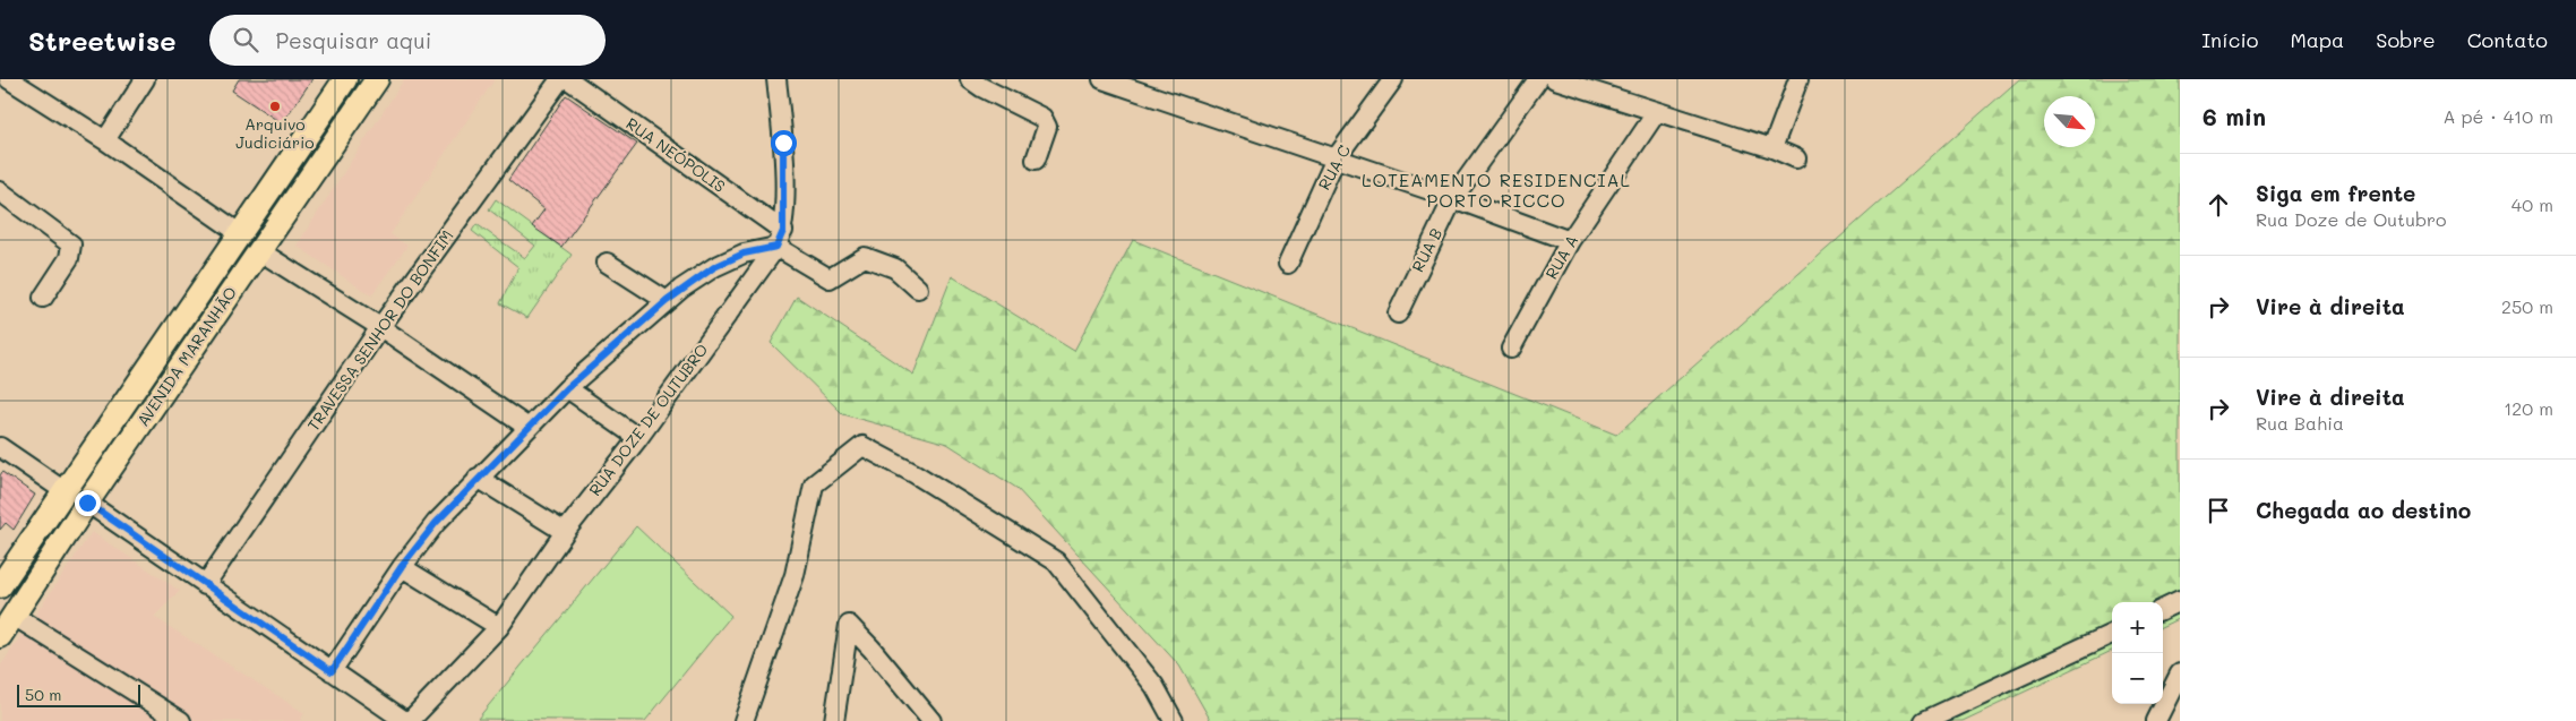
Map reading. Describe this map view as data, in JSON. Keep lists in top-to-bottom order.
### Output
{
  "streets": {
    "main road": ["AVENIDA MARANHÃO"],
    "street": [
      "RUA NEÓPOLIS",
      "RUA C",
      "RUA B",
      "RUA A",
      "TRAVESSA SENHOR DO BONFIM",
      "RUA DOZE DE OUTUBRO"
    ]
  },
  "crossings": [
    ["RUA NEÓPOLIS", "RUA DOZE DE OUTUBRO"]
  ],
  "districts": ["LOTEAMENTO RESIDENCIAL PORTO RICCO"],
  "places": ["Arquivo Judiciário"],
  "scale_bar": "50 m",
  "north": "bottom right",
  "page": {
    "header": "Streetwise",
    "search": "Pesquisar aqui",
    "nav": [
      "Início",
      "Mapa",
      "Sobre",
      "Contato"
    ],
    "heading": ["6 min", "A pé · 410 m"],
    "list": [
      ["Siga em frente", "Rua Doze de Outubro", "40 m"],
      ["Vire à direita", "250 m"],
      ["Vire à direita", "Rua Bahia", "120 m"],
      "Chegada ao destino"
    ],
    "map_buttons": ["+", "−"],
    "scale": "50 m"
  }
}
